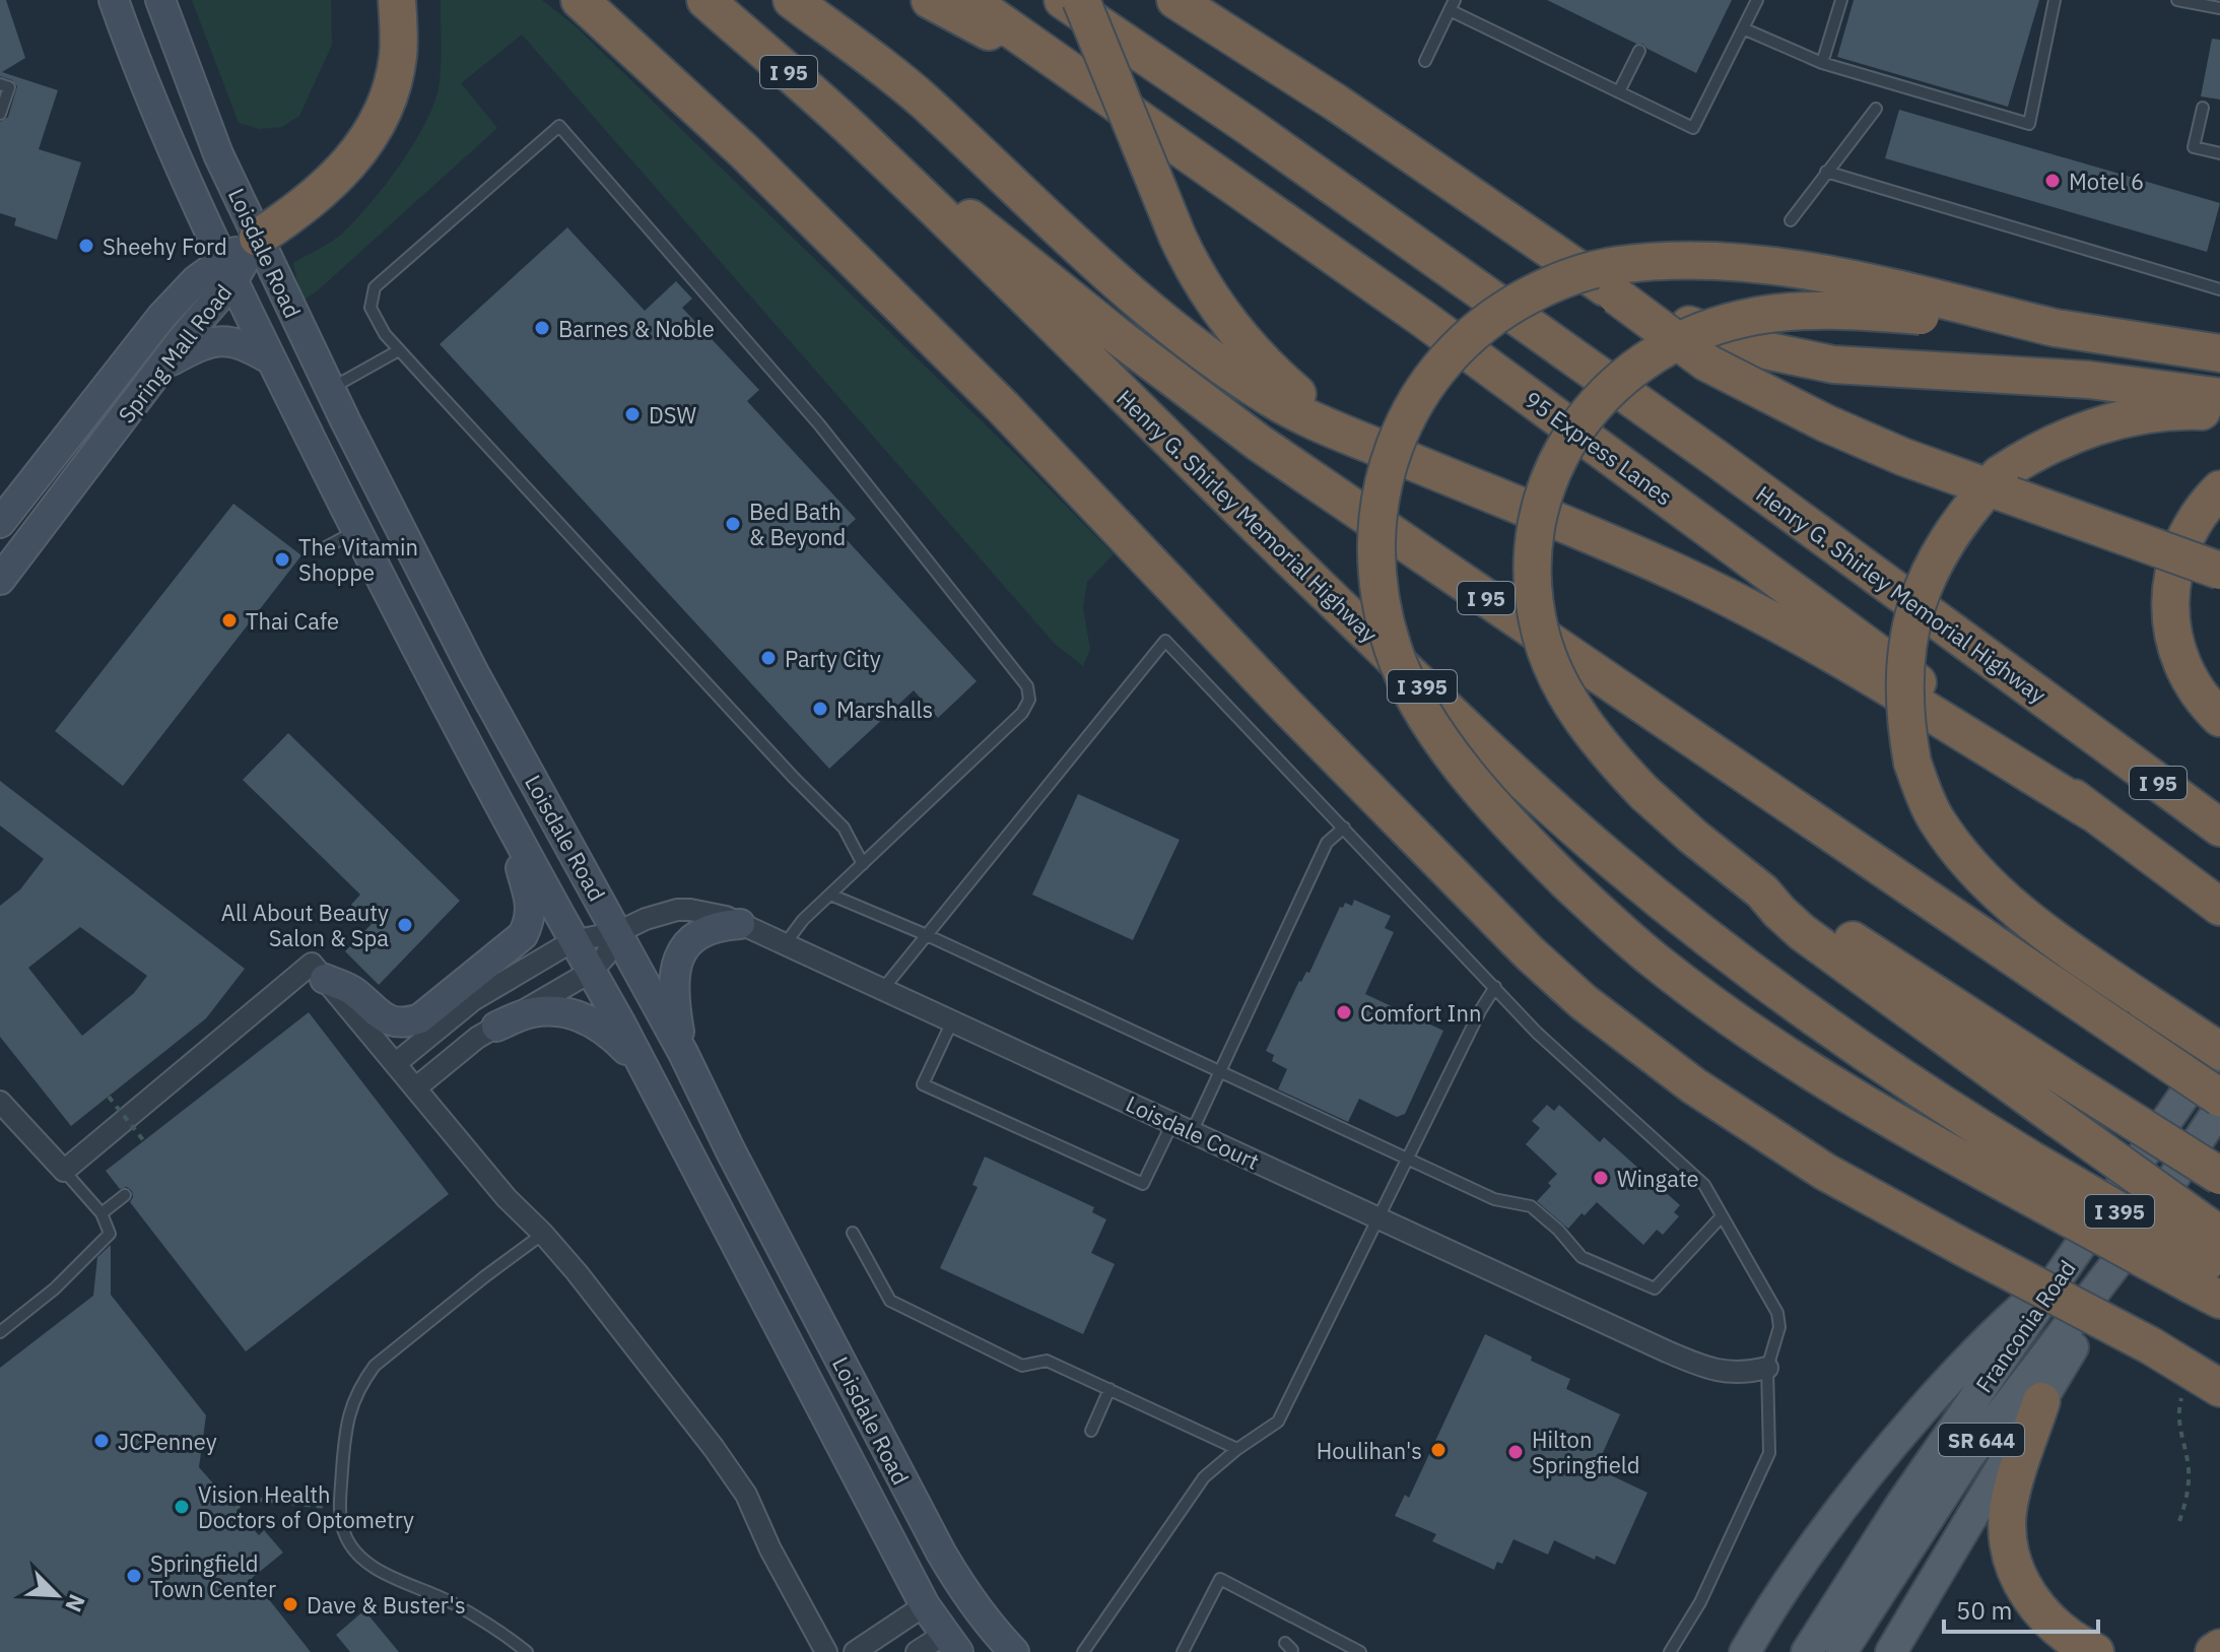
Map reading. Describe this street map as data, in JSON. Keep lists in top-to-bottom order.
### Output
{
  "streets": {
    "highway": [
      "I 95",
      "95 Express Lanes",
      "Henry G. Shirley Memorial Highway",
      "I 395"
    ],
    "main road": [
      "Loisdale Road",
      "Spring Mall Road",
      "Franconia Road",
      "SR 644"
    ],
    "street": ["Loisdale Court"]
  },
  "crossings": [
    ["I 95", "Henry G. Shirley Memorial Highway"],
    ["Loisdale Road", "Spring Mall Road"],
    ["Loisdale Road", "Loisdale Court"]
  ],
  "places": [
    "Motel 6",
    "Sheehy Ford",
    "Barnes & Noble",
    "DSW",
    "Bed Bath & Beyond",
    "The Vitamin Shoppe",
    "Thai Cafe",
    "Party City",
    "Marshalls",
    "All About Beauty Salon & Spa",
    "Comfort Inn",
    "Wingate",
    "JCPenney",
    "Houlihan's",
    "Hilton Springfield",
    "Vision Health Doctors of Optometry",
    "Springfield Town Center",
    "Dave & Buster's"
  ],
  "scale_bar": "50 m",
  "north": "bottom right"
}
